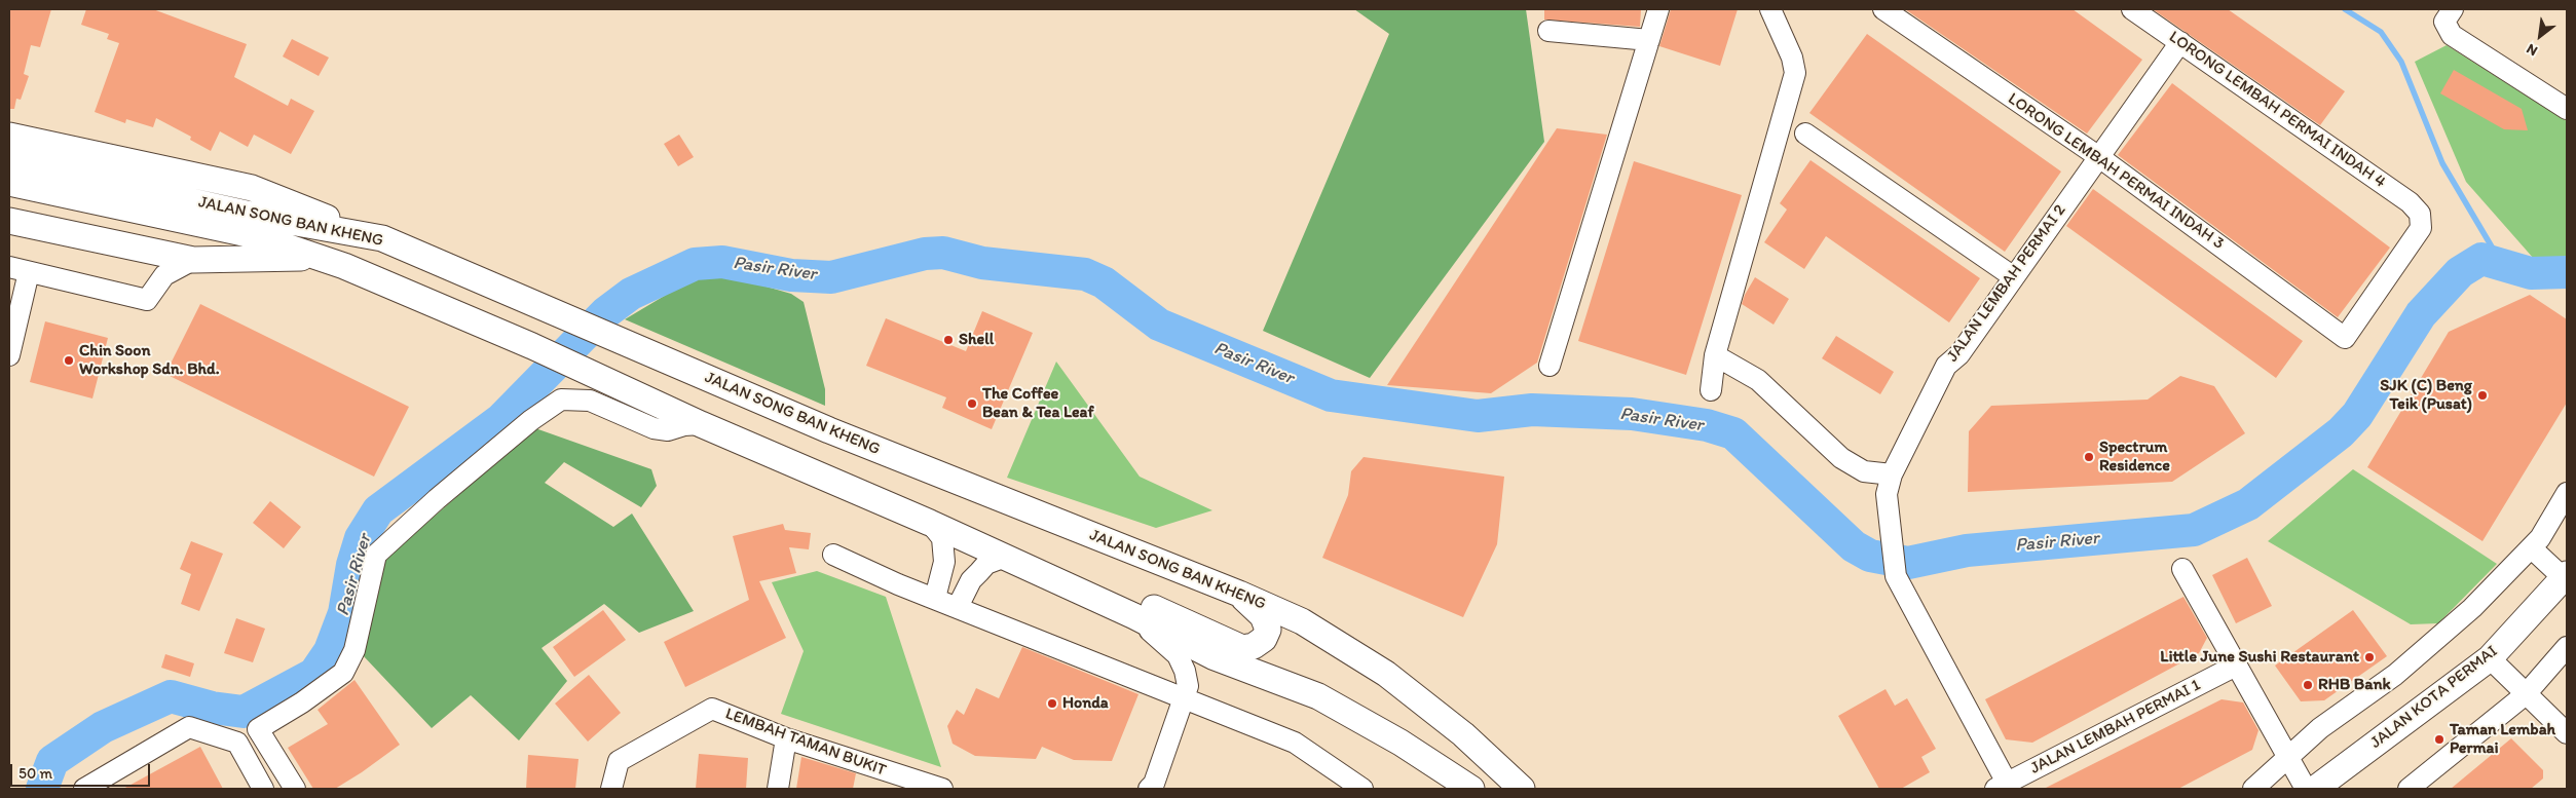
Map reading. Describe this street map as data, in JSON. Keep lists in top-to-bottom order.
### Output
{
  "streets": {
    "main road": ["JALAN SONG BAN KHENG", "JALAN KOTA PERMAI"],
    "street": [
      "LORONG LEMBAH PERMAI INDAH 4",
      "LORONG LEMBAH PERMAI INDAH 3",
      "JALAN LEMBAH PERMAI 2",
      "JALAN LEMBAH PERMAI 1",
      "LEMBAH TAMAN BUKIT"
    ]
  },
  "crossings": [
    ["LORONG LEMBAH PERMAI INDAH 4", "LORONG LEMBAH PERMAI INDAH 3"],
    ["LORONG LEMBAH PERMAI INDAH 4", "JALAN LEMBAH PERMAI 2"],
    ["LORONG LEMBAH PERMAI INDAH 3", "JALAN LEMBAH PERMAI 2"],
    ["JALAN LEMBAH PERMAI 2", "JALAN LEMBAH PERMAI 1"]
  ],
  "water": ["Pasir River"],
  "places": [
    "Shell",
    "Chin Soon Workshop Sdn. Bhd.",
    "SJK (C) Beng Teik (Pusat)",
    "The Coffee Bean & Tea Leaf",
    "Spectrum Residence",
    "Little June Sushi Restaurant",
    "RHB Bank",
    "Honda",
    "Taman Lembah Permai"
  ],
  "scale_bar": "50 m",
  "north": "bottom left"
}
